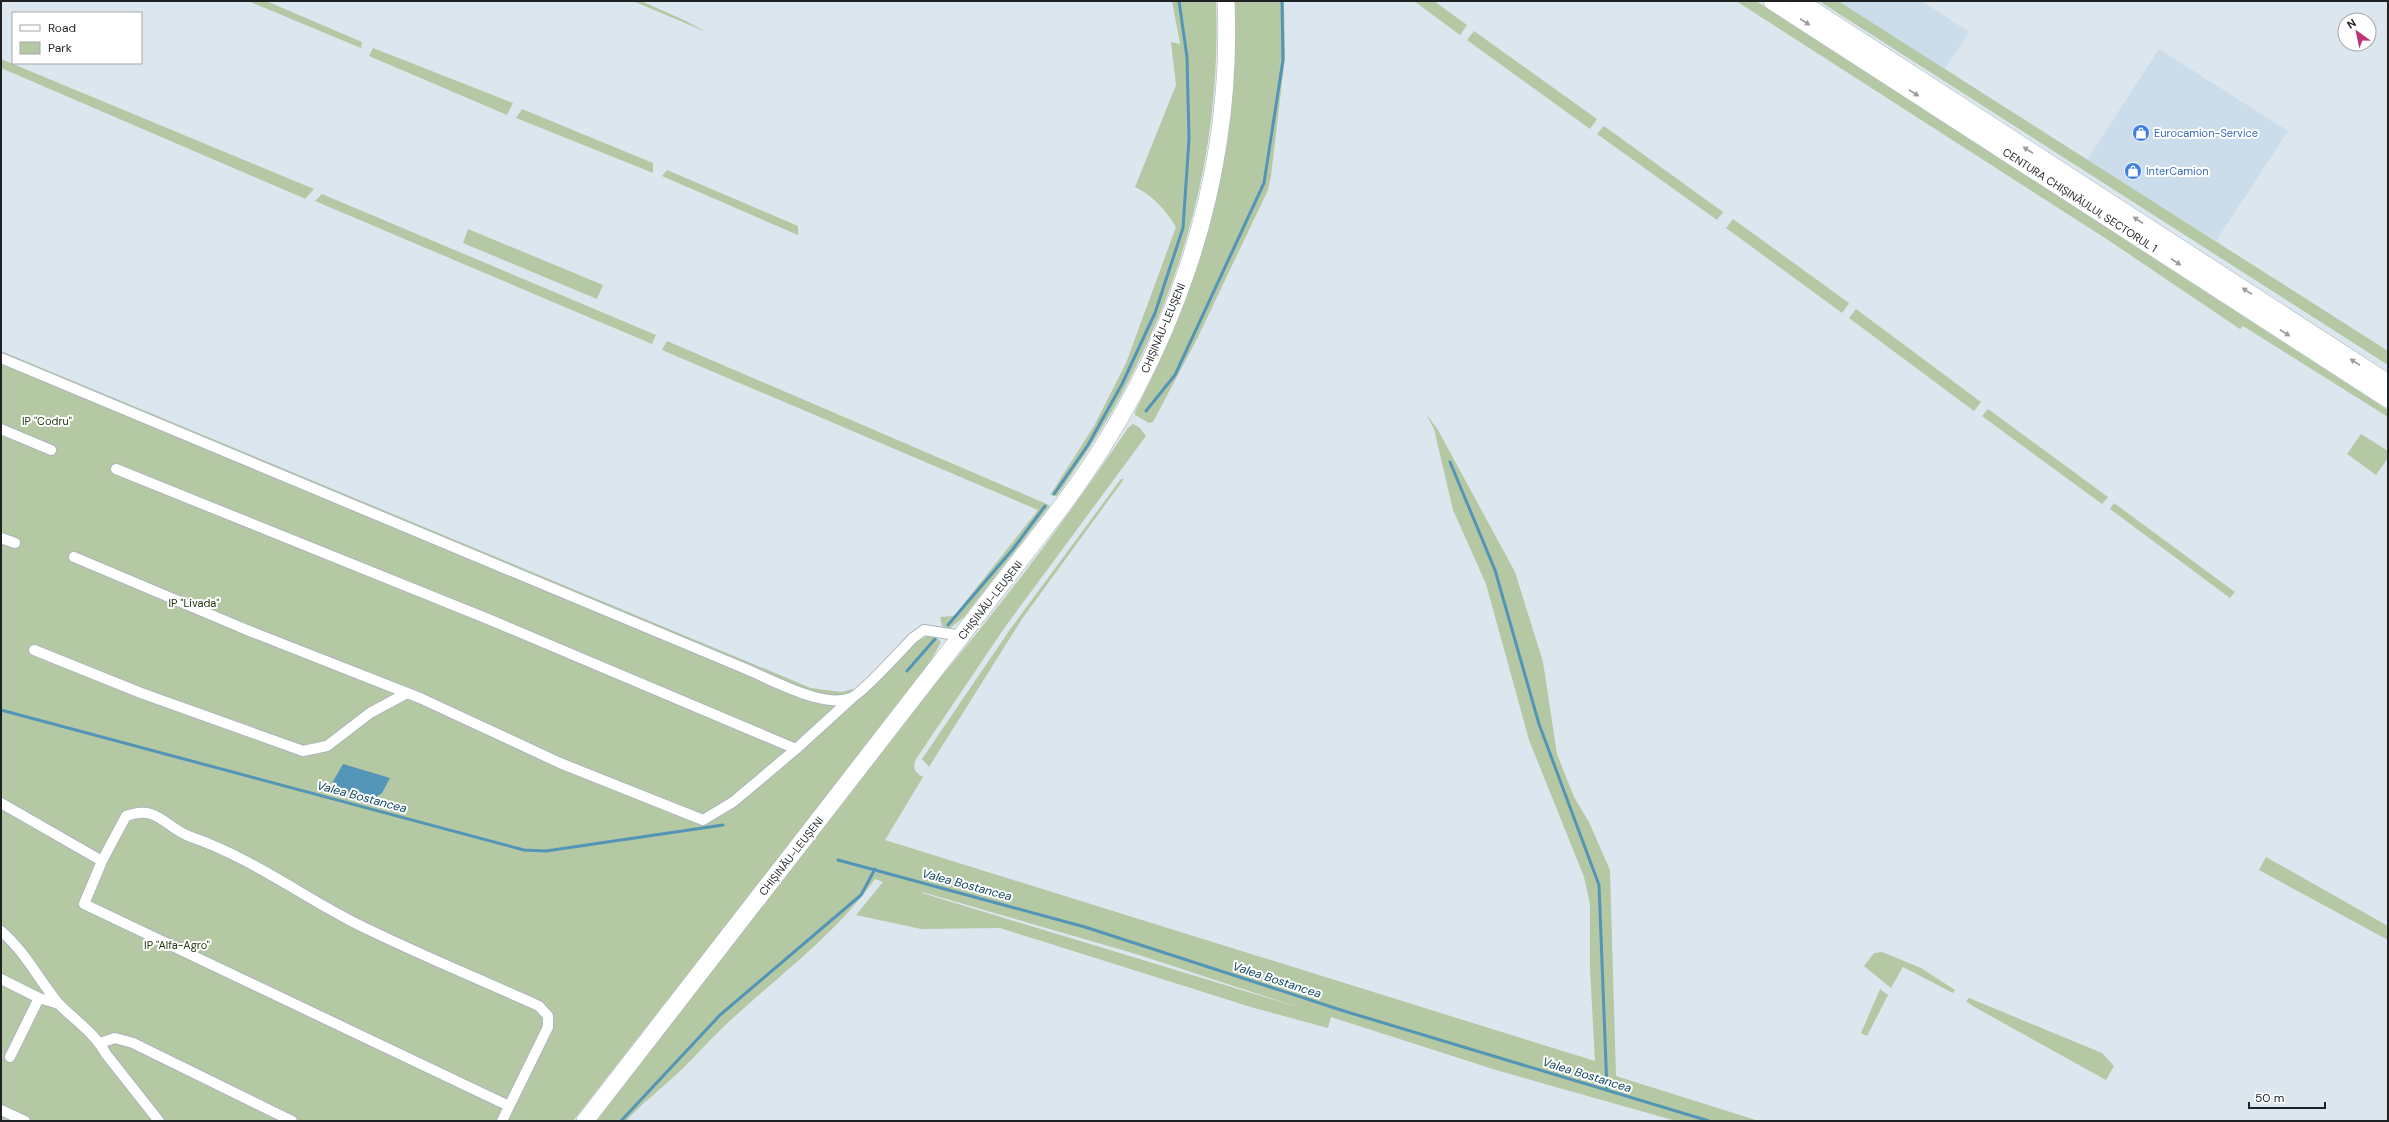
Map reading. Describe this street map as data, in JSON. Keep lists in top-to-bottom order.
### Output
{
  "streets": {
    "highway": ["CENTURA CHIȘINĂULUI, SECTORUL 1", "CHIȘINĂU-LEUȘENI"]
  },
  "water": ["Valea Bostancea"],
  "parks": ["IP \"Codru\"", "IP \"Livada\"", "IP \"Alfa-Agro\""],
  "places": {
    "shop": ["Eurocamion-Service", "InterCamion"]
  },
  "legend": ["Road", "Park"],
  "scale_bar": "50 m",
  "north": "top left"
}
